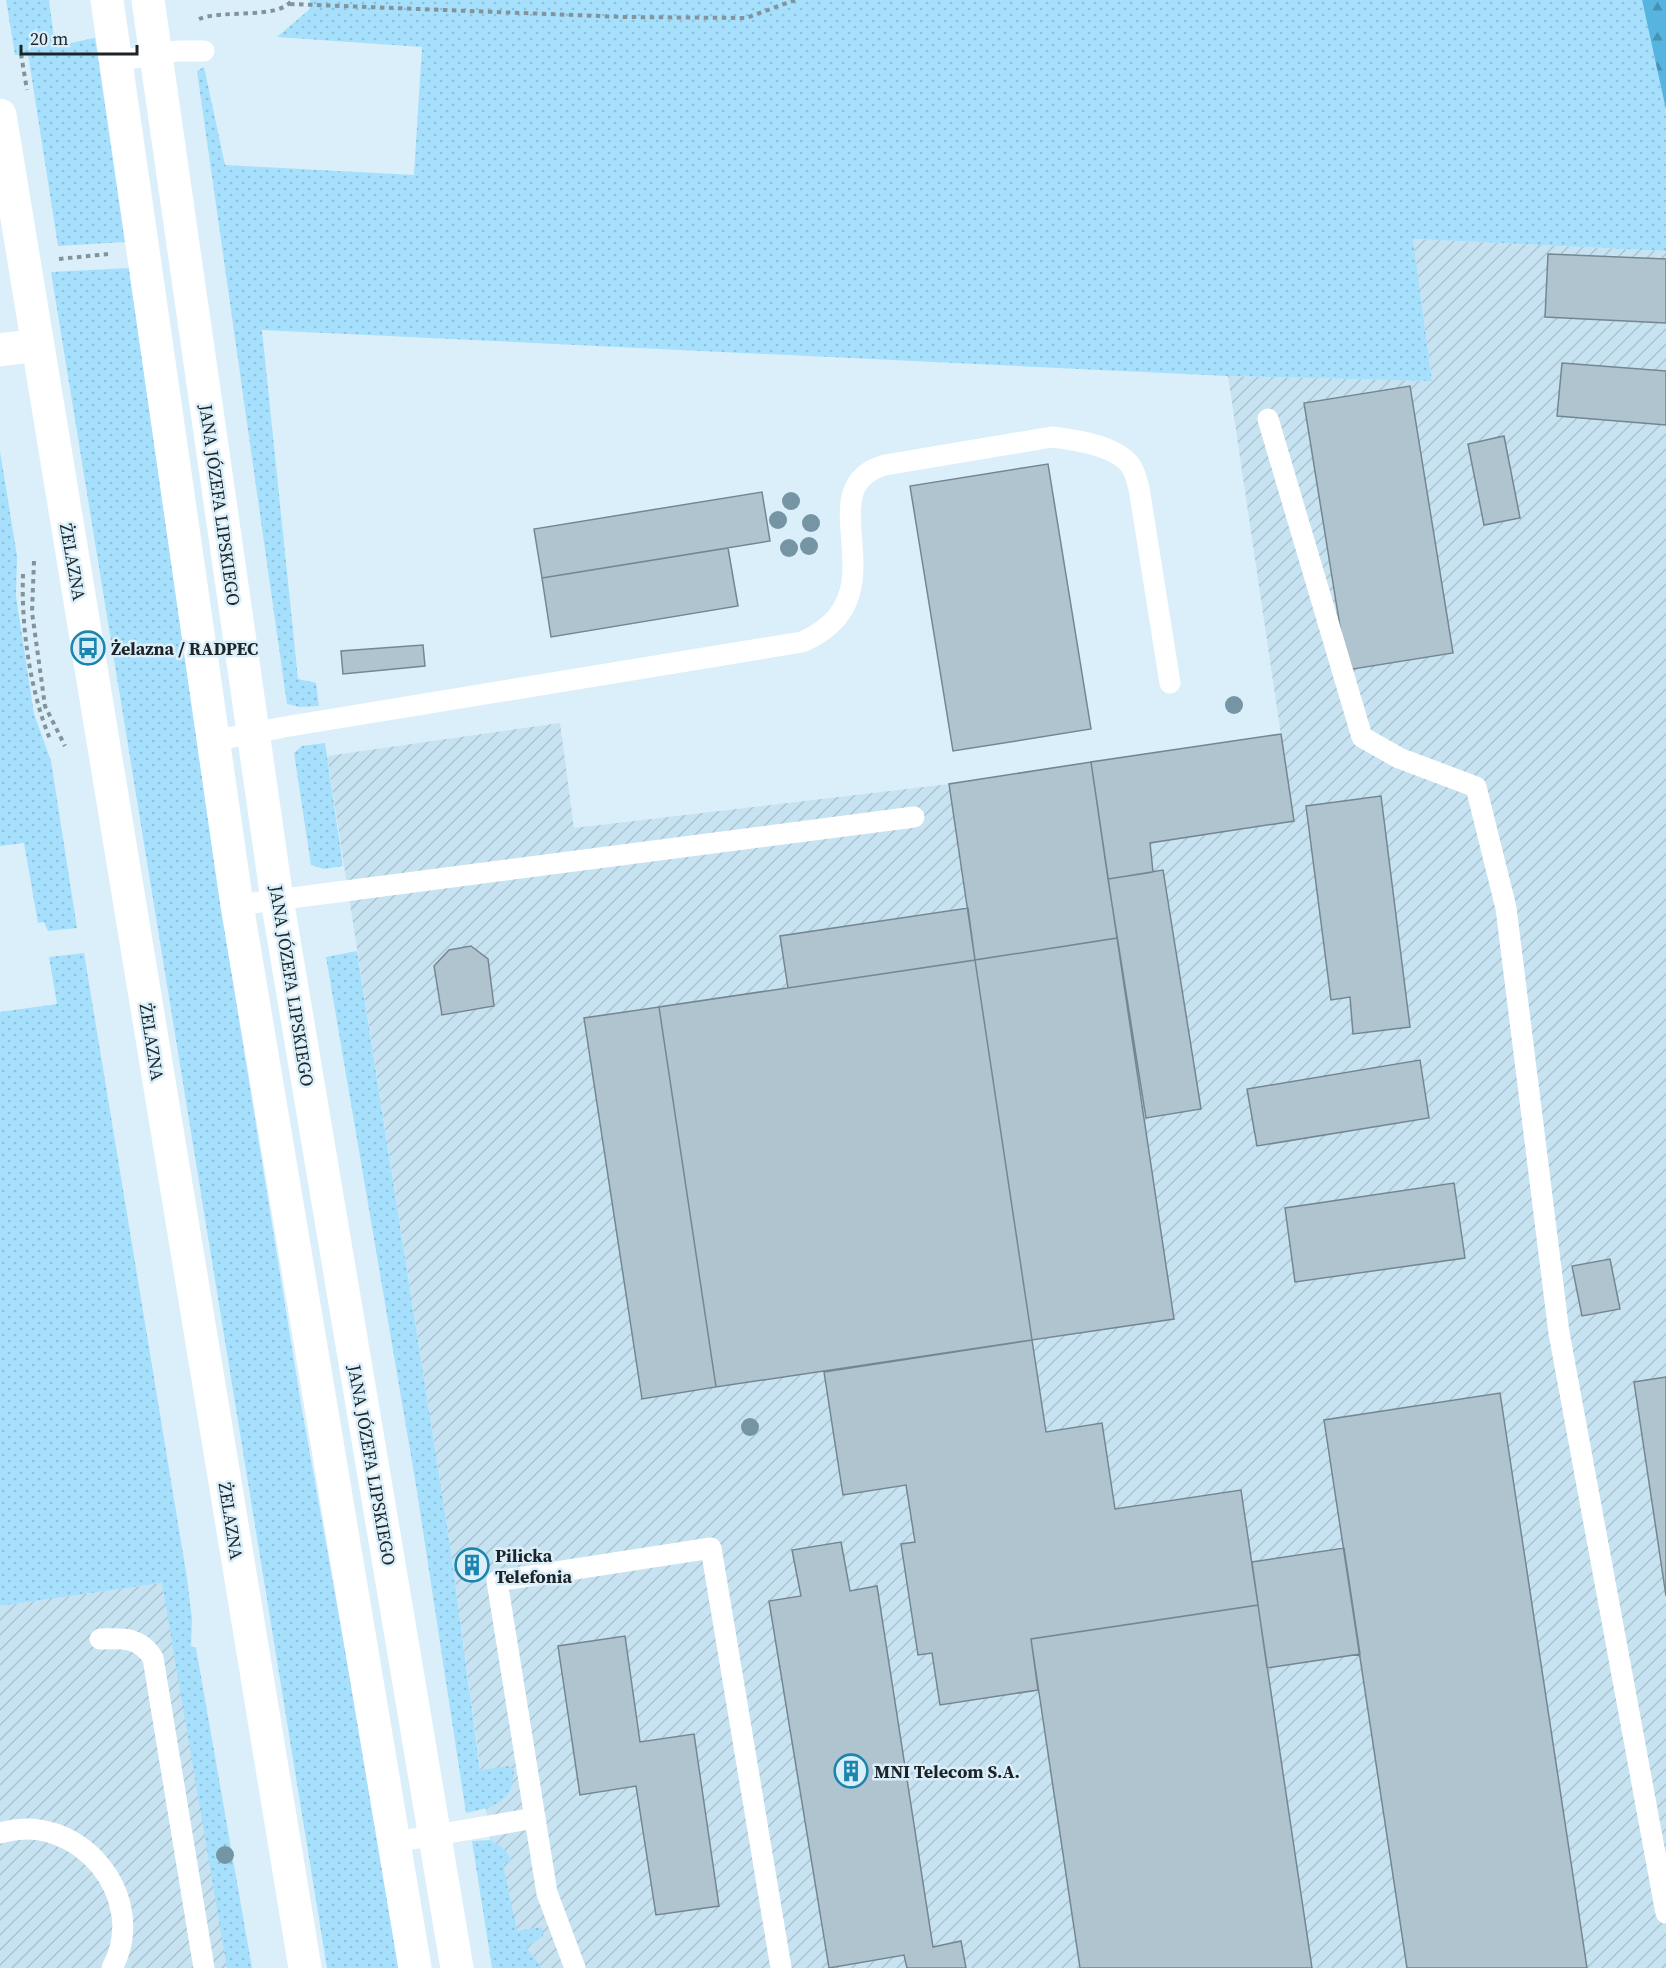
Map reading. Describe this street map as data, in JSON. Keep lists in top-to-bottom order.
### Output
{
  "streets": {
    "main road": ["JANA JÓZEFA LIPSKIEGO", "ŻELAZNA"]
  },
  "places": {
    "bus stop": ["Żelazna / RADPEC"],
    "building": ["Pilicka Telefonia", "MNI Telecom S.A."]
  },
  "scale_bar": "20 m"
}
